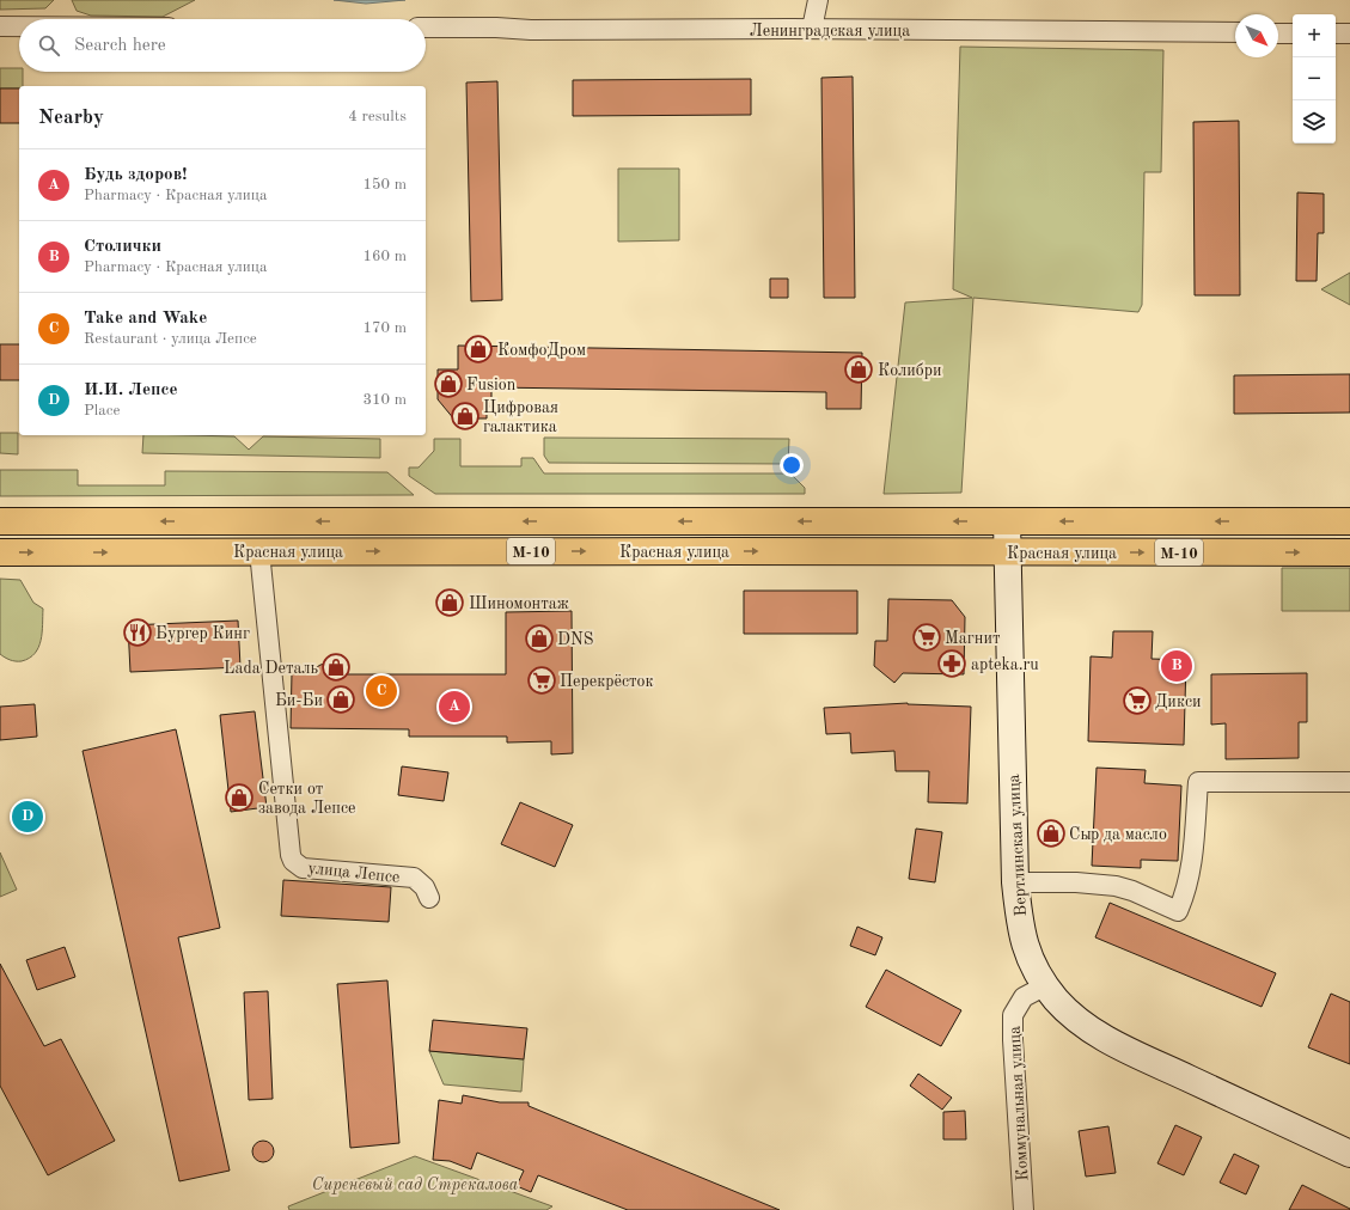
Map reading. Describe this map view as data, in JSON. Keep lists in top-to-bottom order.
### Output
{
  "streets": {
    "highway": ["Красная улица", "М-10"],
    "main road": ["Вертлинская улица"],
    "street": ["Ленинградская улица", "улица Лепсе", "Коммунальная улица"]
  },
  "crossings": [
    ["Красная улица", "Вертлинская улица"],
    ["Красная улица", "улица Лепсе"],
    ["Вертлинская улица", "Коммунальная улица"]
  ],
  "parks": ["Сиреневый сад Стрекалова"],
  "places": {
    "shop": [
      "КомфоДром",
      "Колибри",
      "Fusion",
      "Цифровая галактика",
      "Шиномонтаж",
      "DNS",
      "Lada Dеталь",
      "Би-Би",
      "Сетки от завода Лепсе",
      "Сыр да масло"
    ],
    "restaurant": ["Бургер Кинг"],
    "supermarket": ["Магнит", "Перекрёсток", "Дикси"],
    "pharmacy": ["apteka.ru"]
  },
  "north": "bottom right",
  "page": {
    "map_buttons": ["+", "−"],
    "search": "Search here",
    "heading": ["Nearby", "4 results"],
    "list": [
      {
        "mark": "A",
        "name": "Будь здоров!",
        "note": "Pharmacy · Красная улица",
        "value": "150 m"
      },
      {
        "mark": "B",
        "name": "Столички",
        "note": "Pharmacy · Красная улица",
        "value": "160 m"
      },
      {
        "mark": "C",
        "name": "Take and Wake",
        "note": "Restaurant · улица Лепсе",
        "value": "170 m"
      },
      {
        "mark": "D",
        "name": "И.И. Лепсе",
        "note": "Place",
        "value": "310 m"
      }
    ],
    "pins": [
      "B",
      "C",
      "A",
      "D"
    ]
  }
}
